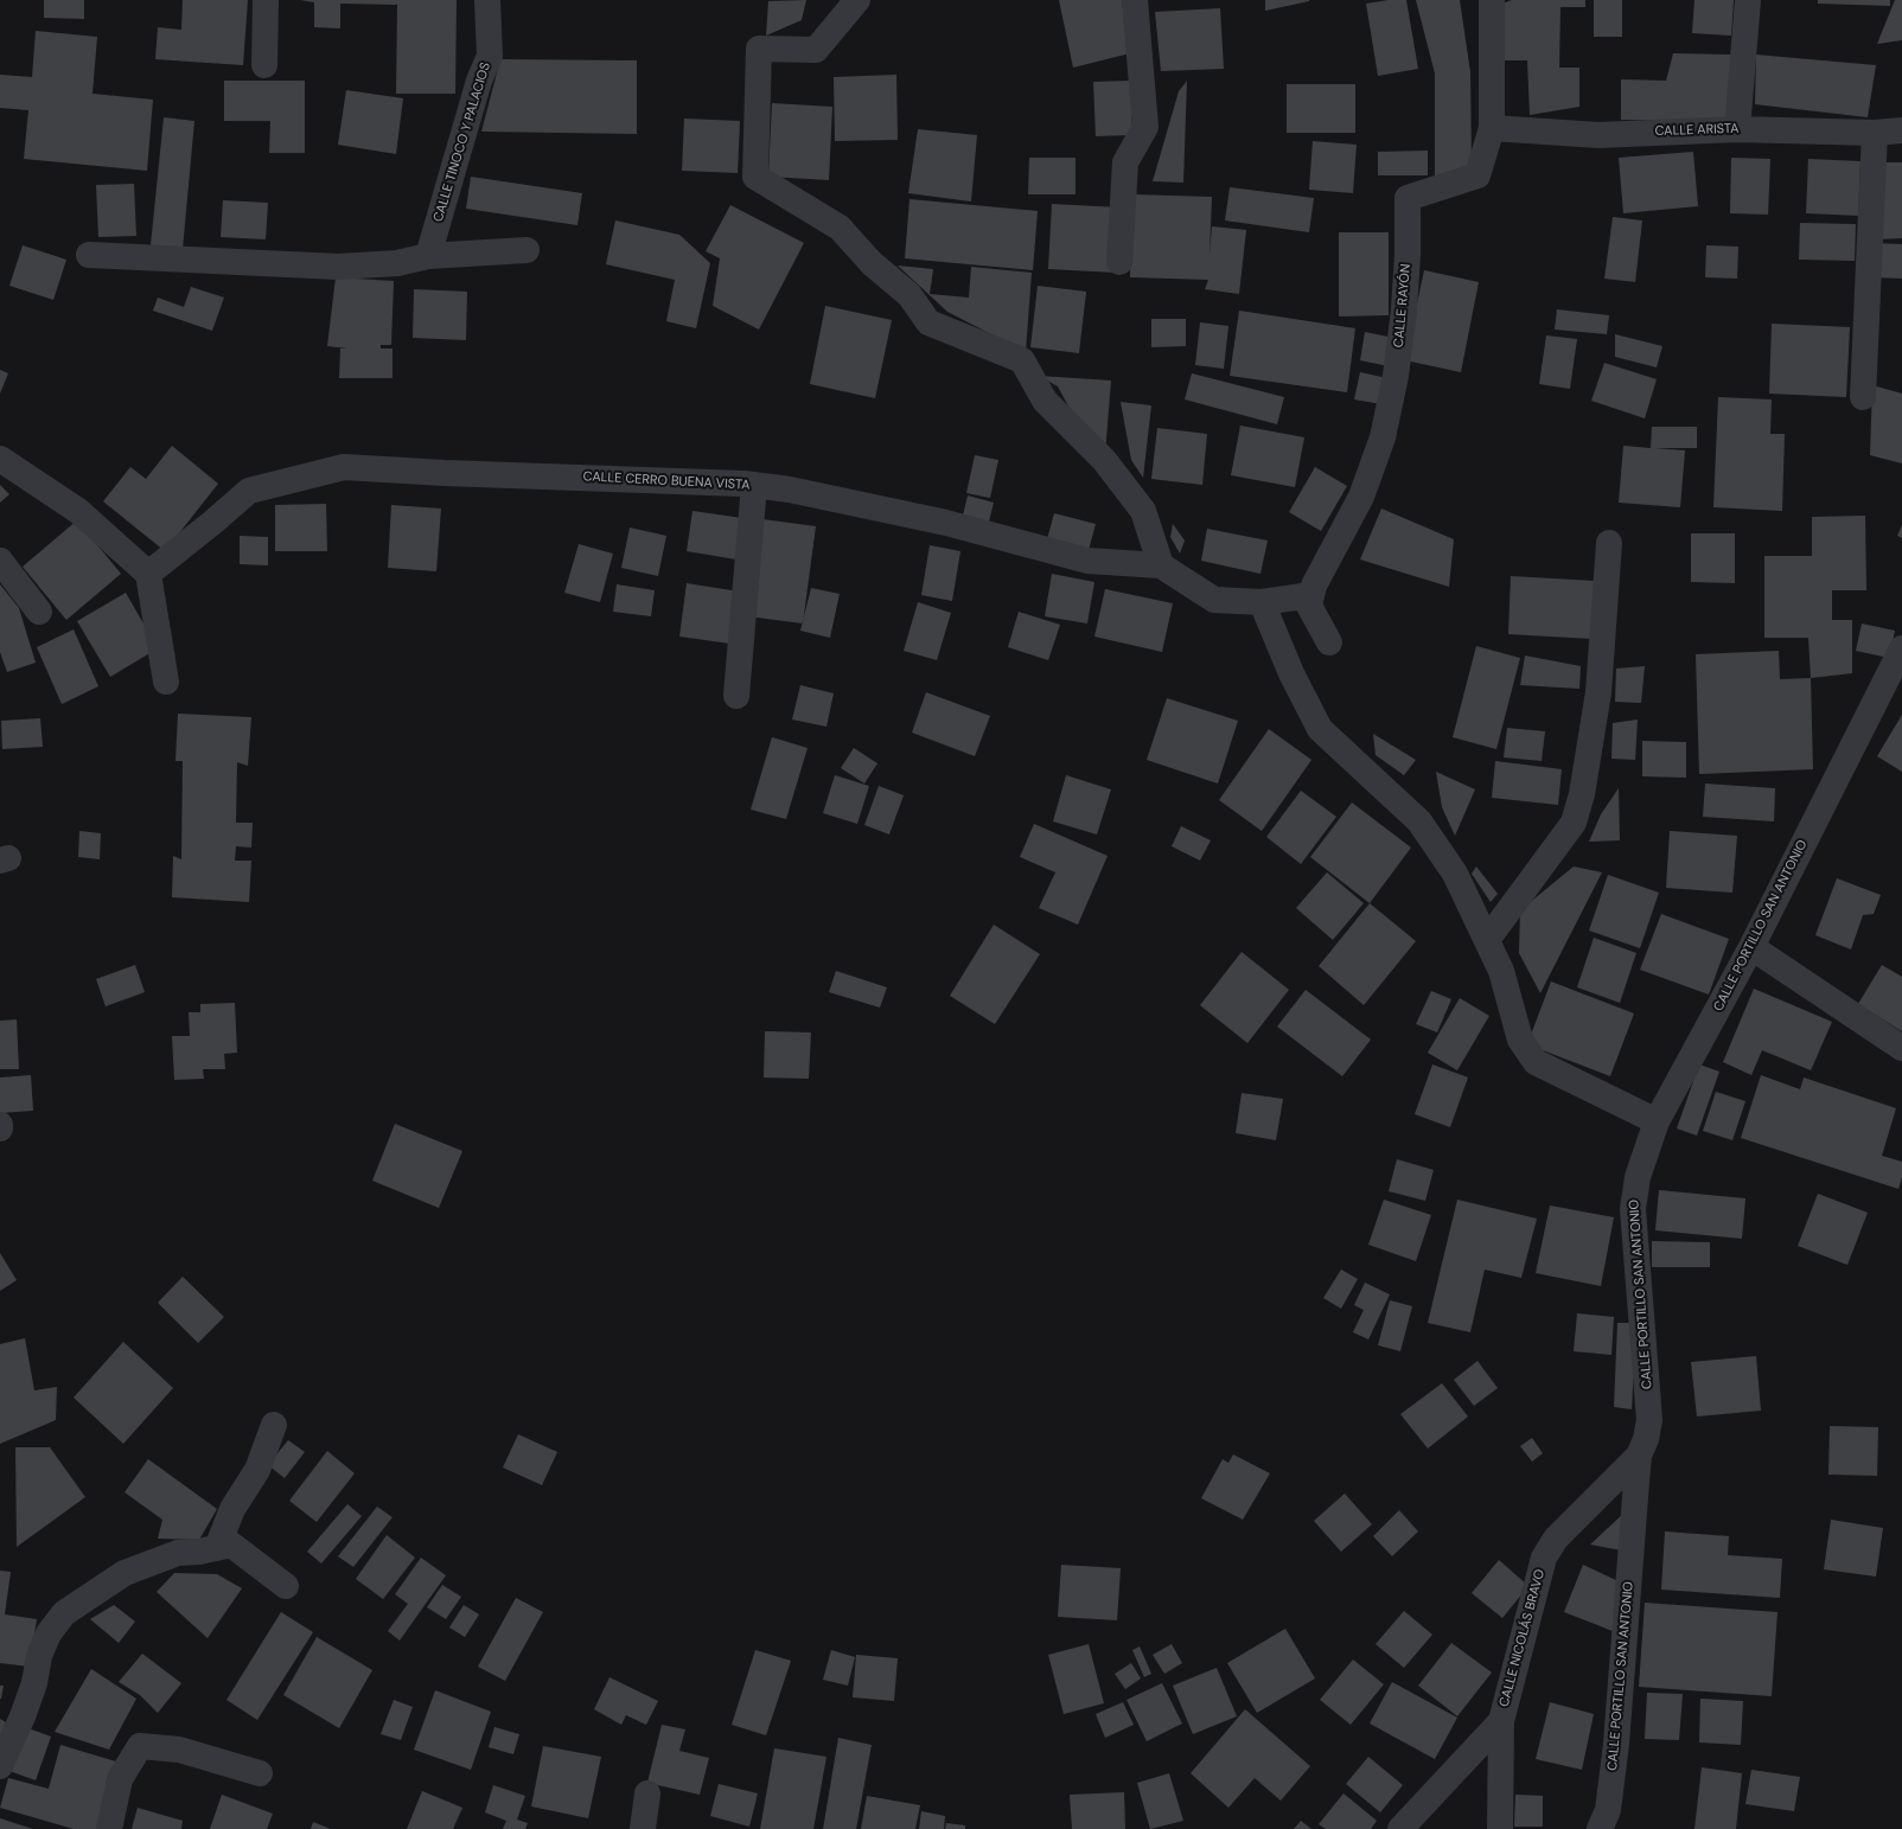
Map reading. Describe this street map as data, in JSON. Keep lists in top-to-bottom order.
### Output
{
  "streets": {
    "street": [
      "CALLE ARISTA",
      "CALLE TINOCO Y PALACIOS",
      "CALLE RAYÓN",
      "CALLE CERRO BUENA VISTA",
      "CALLE PORTILLO SAN ANTONIO",
      "CALLE NICOLÁS BRAVO"
    ]
  },
  "crossings": [
    ["CALLE ARISTA", "CALLE RAYÓN"],
    ["CALLE RAYÓN", "CALLE CERRO BUENA VISTA"],
    ["CALLE PORTILLO SAN ANTONIO", "CALLE NICOLÁS BRAVO"]
  ]
}
